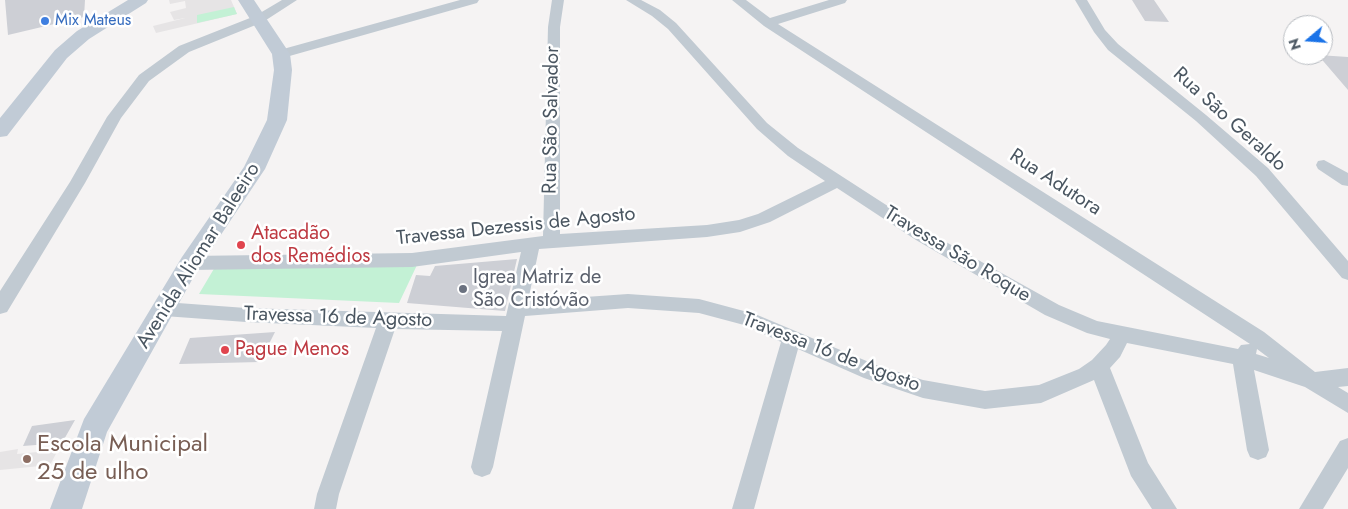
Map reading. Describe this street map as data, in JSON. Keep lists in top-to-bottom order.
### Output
{
  "streets": {
    "main road": ["Avenida Aliomar Baleeiro"],
    "street": [
      "Rua São Salvador",
      "Rua São Geraldo",
      "Rua Adutora",
      "Travessa Dezessis de Agosto",
      "Travessa São Roque",
      "Travessa 16 de Agosto"
    ]
  },
  "crossings": [
    ["Rua São Salvador", "Travessa Dezessis de Agosto"],
    ["Rua Adutora", "Travessa São Roque"],
    ["Travessa Dezessis de Agosto", "Travessa São Roque"],
    ["Travessa Dezessis de Agosto", "Avenida Aliomar Baleeiro"],
    ["Travessa São Roque", "Travessa 16 de Agosto"],
    ["Avenida Aliomar Baleeiro", "Travessa 16 de Agosto"]
  ],
  "places": [
    "Mix Mateus",
    "Atacadão dos Remédios",
    "Igrea Matriz de São Cristóvão",
    "Pague Menos",
    "Escola Municipal 25 de ulho"
  ],
  "north": "left"
}
